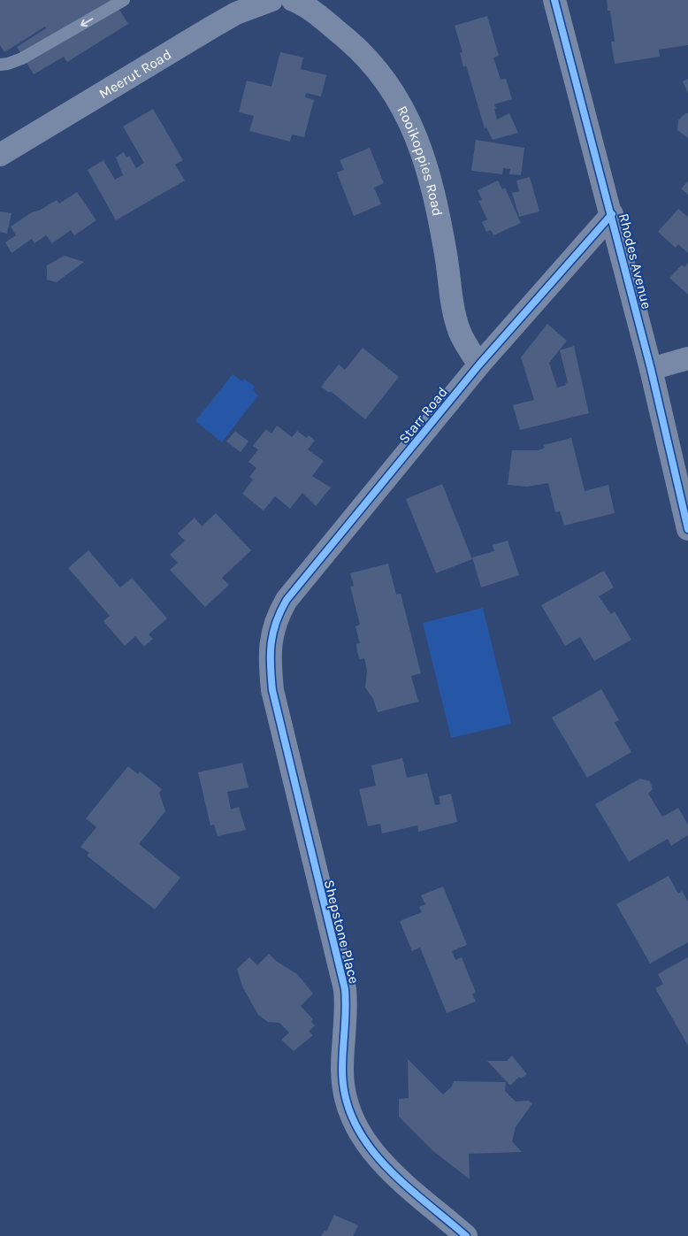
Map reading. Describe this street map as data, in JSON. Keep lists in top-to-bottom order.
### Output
{
  "streets": {
    "street": [
      "Meerut Road",
      "Rooikoppies Road",
      "Rhodes Avenue",
      "Starr Road",
      "Shepstone Place"
    ]
  },
  "crossings": [
    ["Rooikoppies Road", "Starr Road"],
    ["Rhodes Avenue", "Starr Road"],
    ["Starr Road", "Shepstone Place"]
  ]
}
